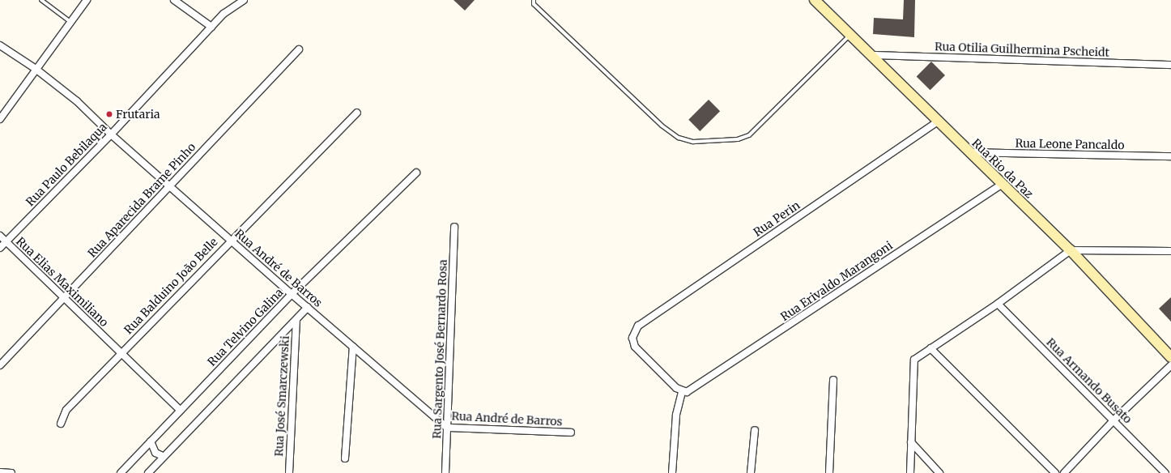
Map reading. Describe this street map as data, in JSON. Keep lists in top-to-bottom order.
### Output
{
  "streets": {
    "main road": ["Rua Rio da Paz"],
    "street": [
      "Rua Otilia Guilhermina Pscheidt",
      "Rua Leone Pancaldo",
      "Rua Paulo Bebilaqua",
      "Rua Aparecida Brame Pinho",
      "Rua Perin",
      "Rua André de Barros",
      "Rua Erivaldo Marangoni",
      "Rua Elias Maximiliano",
      "Rua Balduino João Belle",
      "Rua Telvino Galina",
      "Rua Sargento José Bernardo Rosa",
      "Rua Armando Busato",
      "Rua José Smarczewski"
    ]
  },
  "crossings": [
    ["Rua Otilia Guilhermina Pscheidt", "Rua Rio da Paz"],
    ["Rua Leone Pancaldo", "Rua Rio da Paz"],
    ["Rua Paulo Bebilaqua", "Rua André de Barros"],
    ["Rua Paulo Bebilaqua", "Rua Elias Maximiliano"],
    ["Rua Rio da Paz", "Rua Perin"],
    ["Rua Rio da Paz", "Rua Erivaldo Marangoni"],
    ["Rua Aparecida Brame Pinho", "Rua André de Barros"],
    ["Rua Aparecida Brame Pinho", "Rua Elias Maximiliano"],
    ["Rua Perin", "Rua Erivaldo Marangoni"],
    ["Rua André de Barros", "Rua Balduino João Belle"],
    ["Rua André de Barros", "Rua Telvino Galina"],
    ["Rua André de Barros", "Rua Sargento José Bernardo Rosa"],
    ["Rua Elias Maximiliano", "Rua Balduino João Belle"],
    ["Rua Elias Maximiliano", "Rua Telvino Galina"]
  ],
  "places": ["Frutaria"]
}
